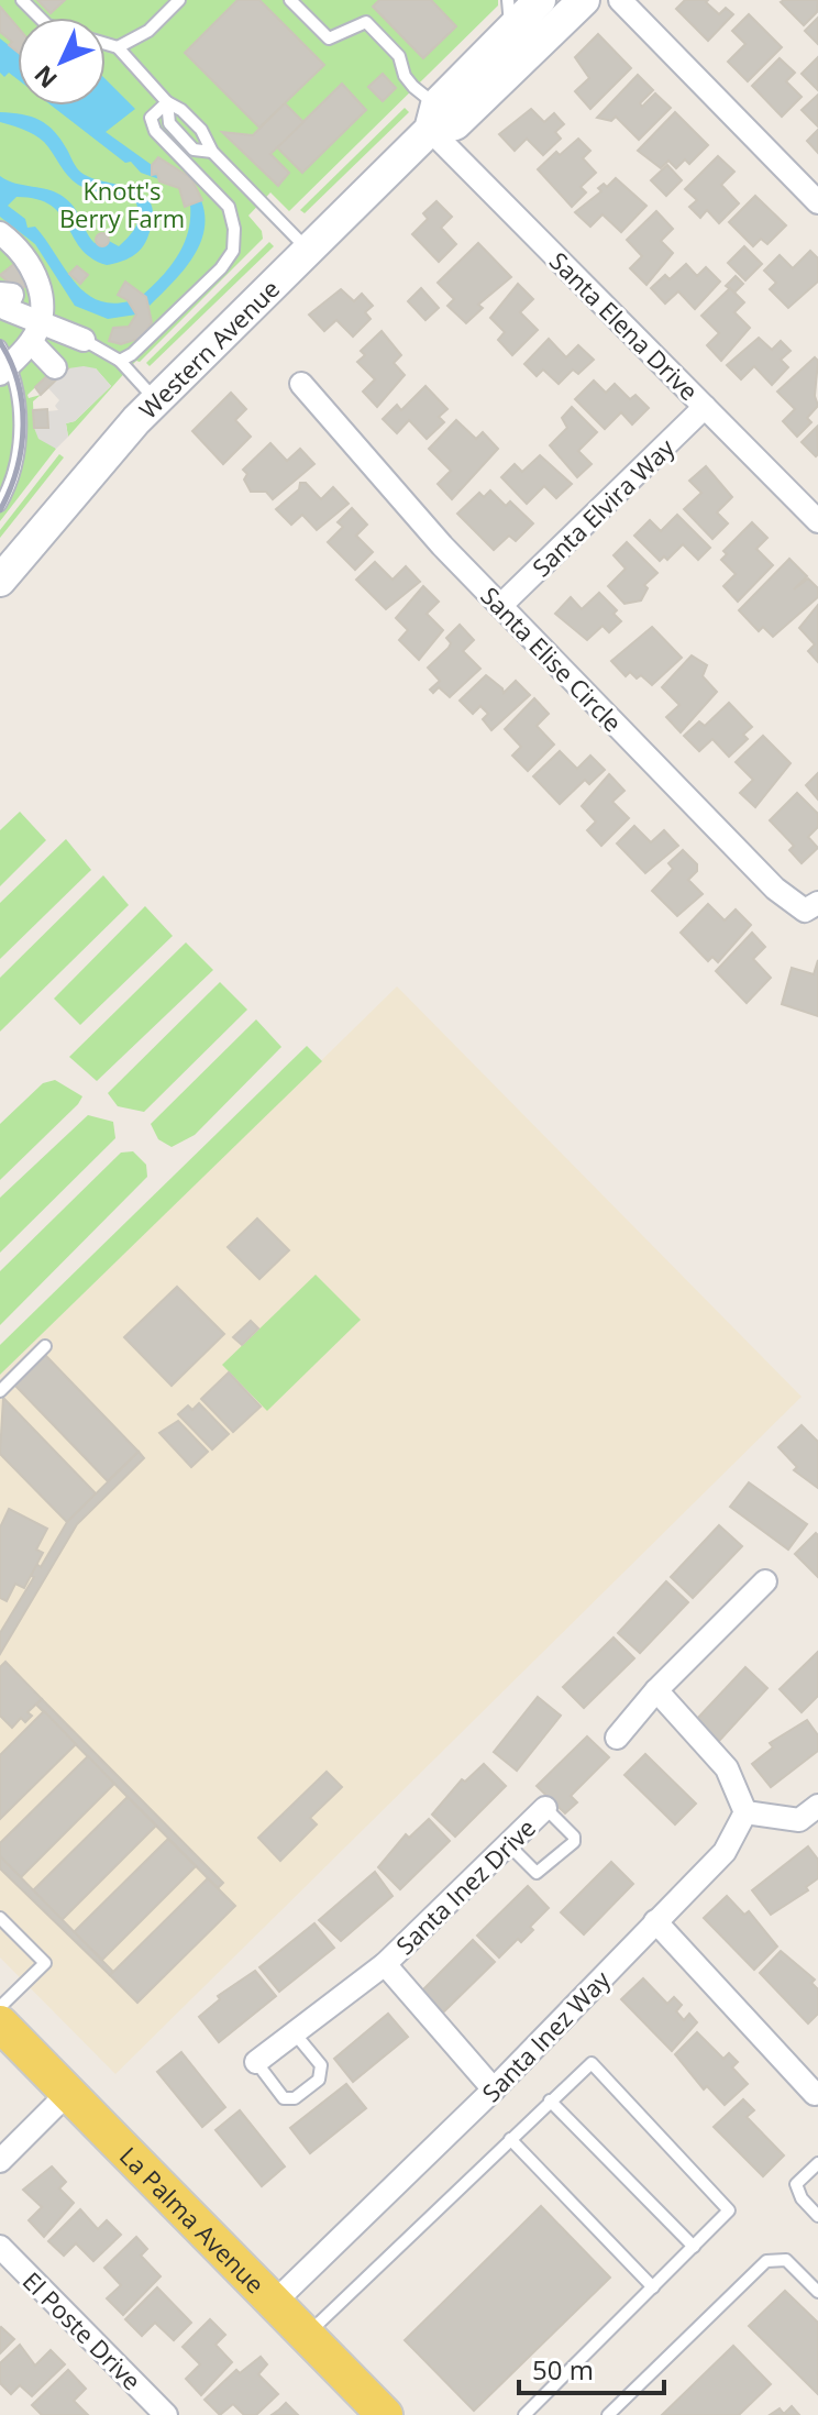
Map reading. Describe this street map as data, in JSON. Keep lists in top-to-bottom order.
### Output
{
  "streets": {
    "main road": ["Western Avenue", "La Palma Avenue"],
    "street": [
      "Santa Elena Drive",
      "Santa Elvira Way",
      "Santa Elise Circle",
      "Santa Inez Drive",
      "Santa Inez Way",
      "El Poste Drive"
    ]
  },
  "crossings": [
    ["Santa Elena Drive", "Western Avenue"],
    ["Santa Elena Drive", "Santa Elvira Way"],
    ["Santa Elvira Way", "Santa Elise Circle"],
    ["Santa Inez Drive", "Santa Inez Way"],
    ["Santa Inez Way", "La Palma Avenue"]
  ],
  "parks": ["Knott's Berry Farm"],
  "scale_bar": "50 m",
  "north": "bottom left"
}
